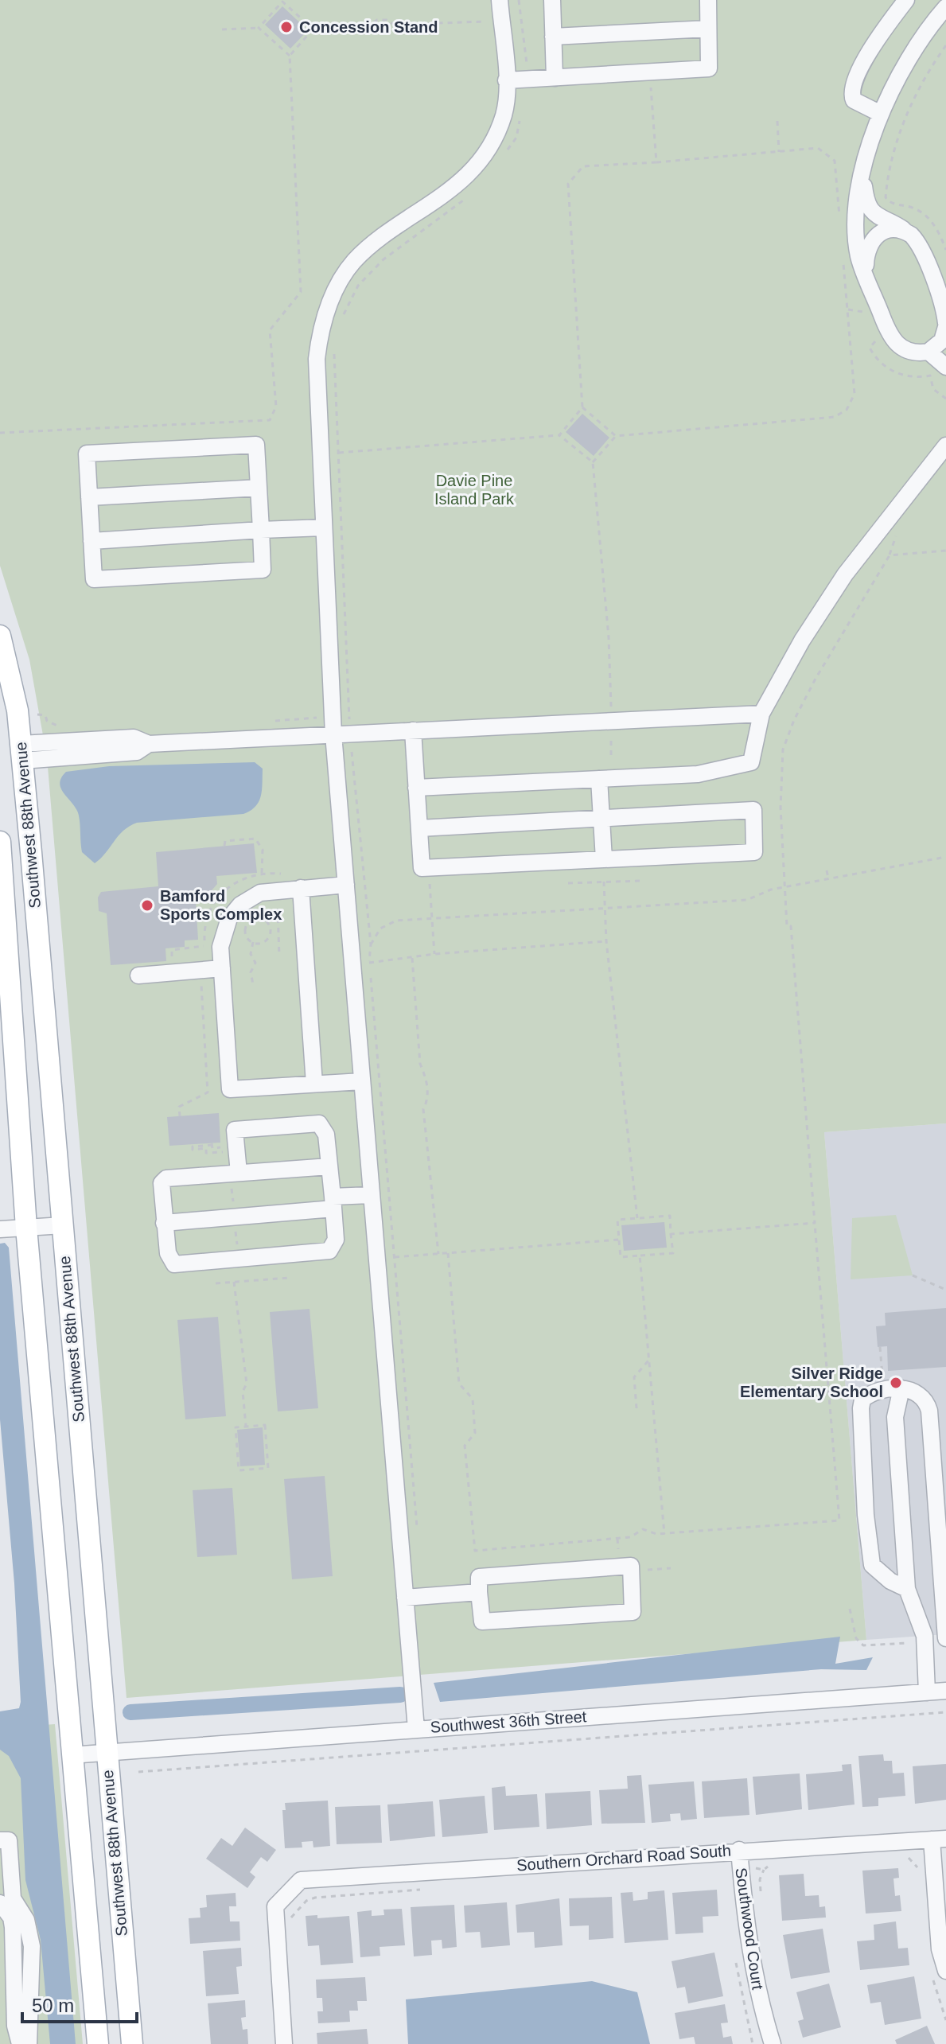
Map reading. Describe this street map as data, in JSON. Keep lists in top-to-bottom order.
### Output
{
  "streets": {
    "main road": ["Southwest 88th Avenue"],
    "street": ["Southwest 36th Street", "Southern Orchard Road South", "Southwood Court"]
  },
  "crossings": [
    ["Southwest 88th Avenue", "Southwest 36th Street"],
    ["Southern Orchard Road South", "Southwood Court"]
  ],
  "parks": ["Davie Pine Island Park"],
  "places": ["Concession Stand", "Bamford Sports Complex", "Silver Ridge Elementary School"],
  "scale_bar": "50 m"
}
